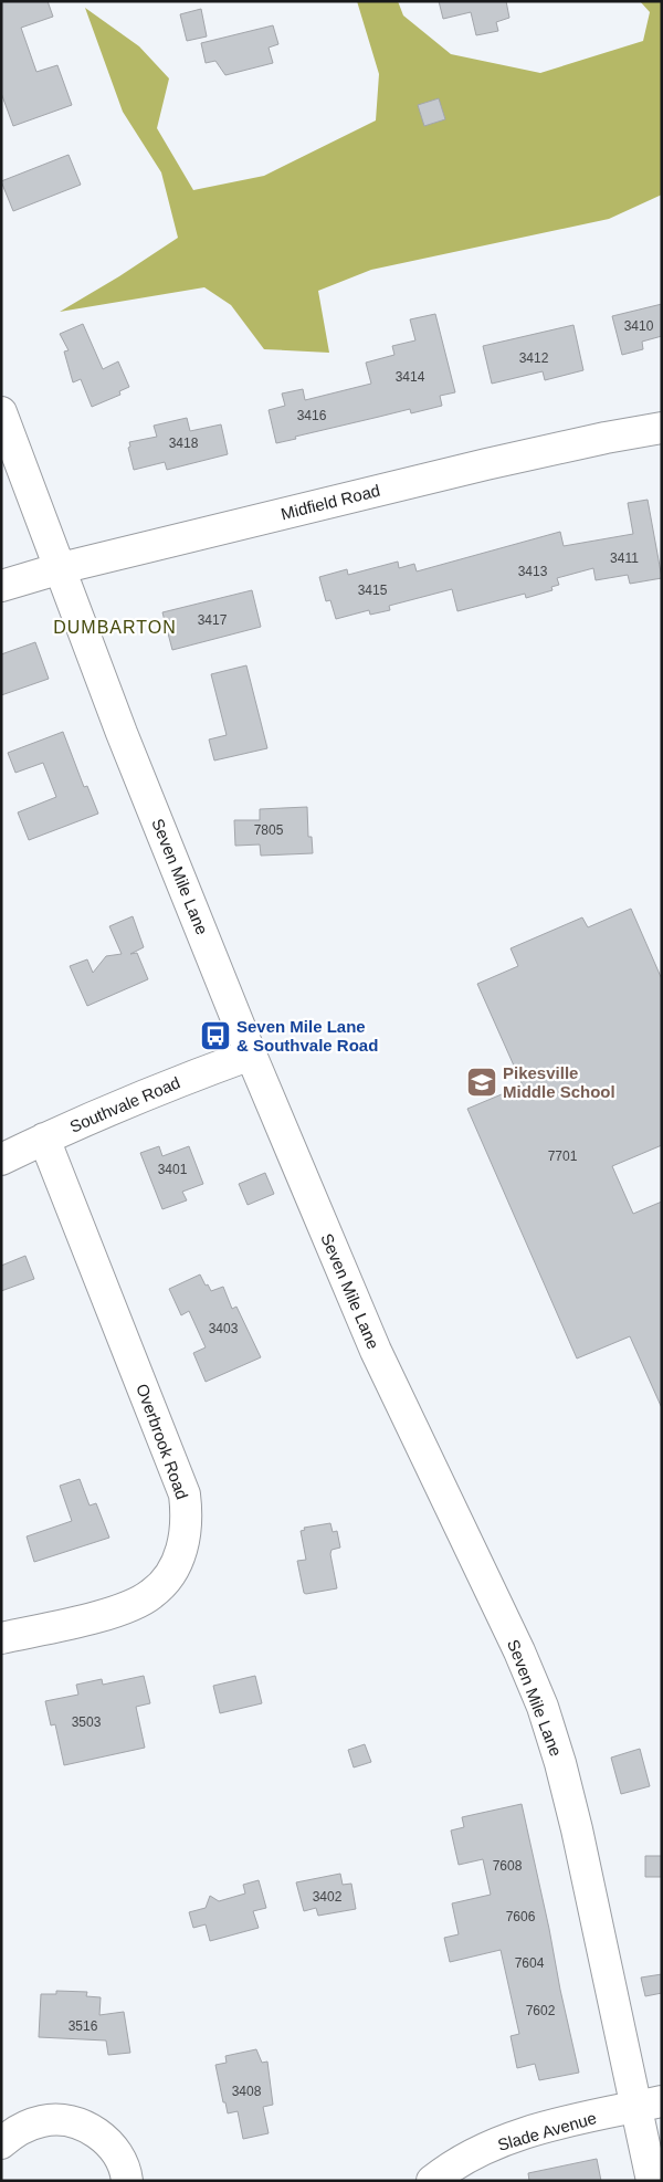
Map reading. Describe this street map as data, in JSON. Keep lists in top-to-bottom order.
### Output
{
  "streets": {
    "street": [
      "Midfield Road",
      "Seven Mile Lane",
      "Southvale Road",
      "Overbrook Road",
      "Slade Avenue"
    ]
  },
  "crossings": [
    ["Midfield Road", "Seven Mile Lane"],
    ["Seven Mile Lane", "Southvale Road"],
    ["Seven Mile Lane", "Slade Avenue"],
    ["Southvale Road", "Overbrook Road"]
  ],
  "districts": ["DUMBARTON"],
  "places": {
    "bus stop": ["Seven Mile Lane & Southvale Road"],
    "school or university": ["Pikesville Middle School"]
  },
  "house_numbers": [
    "3410",
    "3412",
    "3414",
    "3416",
    "3418",
    "3411",
    "3413",
    "3415",
    "3417",
    "7805",
    "7701",
    "3401",
    "3403",
    "3503",
    "7608",
    "3402",
    "7606",
    "7604",
    "7602",
    "3516",
    "3408"
  ]
}
